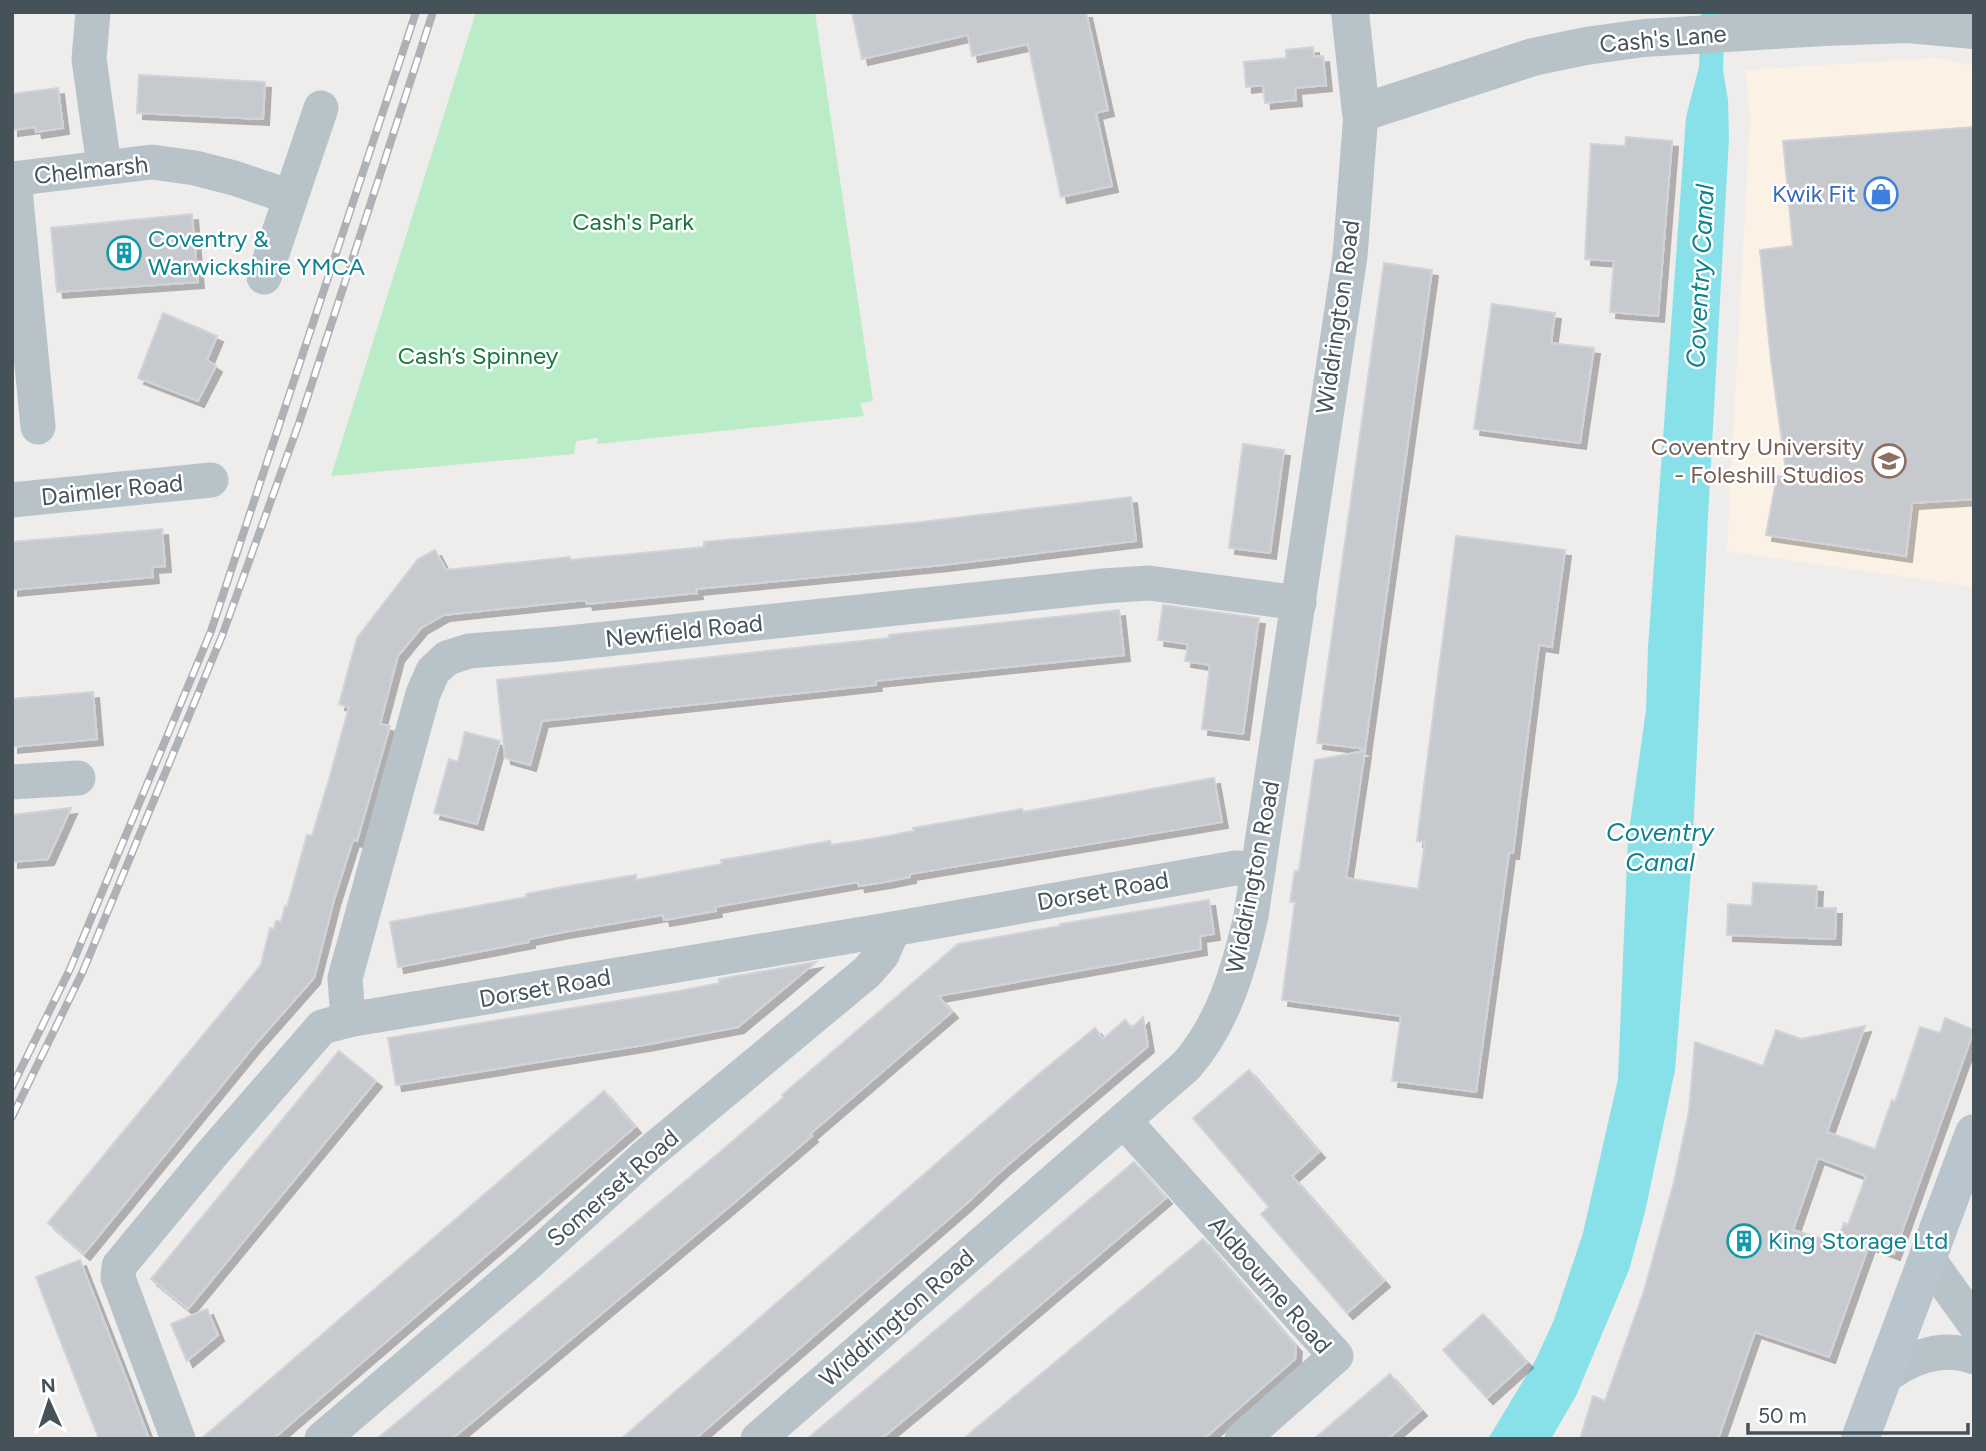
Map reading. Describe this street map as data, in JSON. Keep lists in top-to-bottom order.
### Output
{
  "streets": {
    "street": [
      "Cash's Lane",
      "Chelmarsh",
      "Widdrington Road",
      "Daimler Road",
      "Newfield Road",
      "Dorset Road",
      "Somerset Road",
      "Aldbourne Road"
    ]
  },
  "crossings": [
    ["Cash's Lane", "Widdrington Road"],
    ["Widdrington Road", "Newfield Road"],
    ["Widdrington Road", "Dorset Road"],
    ["Widdrington Road", "Aldbourne Road"],
    ["Newfield Road", "Dorset Road"],
    ["Dorset Road", "Somerset Road"]
  ],
  "water": ["Coventry Canal"],
  "parks": ["Cash's Park", "Cash’s Spinney"],
  "places": {
    "shop": ["Kwik Fit"],
    "building": ["Coventry & Warwickshire YMCA", "King Storage Ltd"],
    "school or university": ["Coventry University - Foleshill Studios"]
  },
  "scale_bar": "50 m",
  "north": "top"
}
